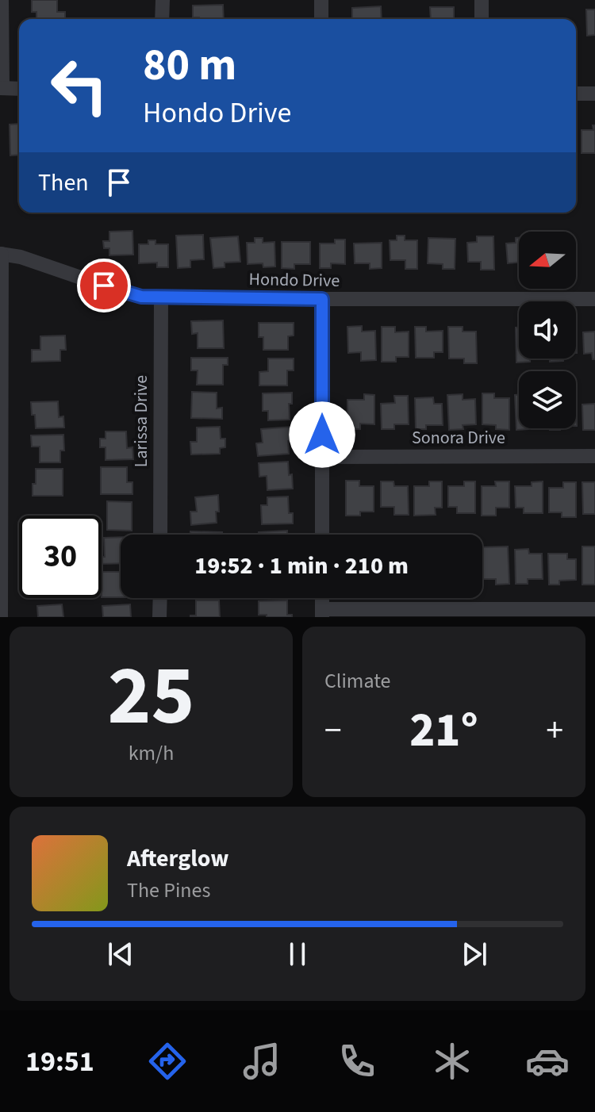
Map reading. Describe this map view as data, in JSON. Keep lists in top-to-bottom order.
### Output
{
  "streets": {
    "street": ["Hondo Drive", "Larissa Drive", "Sonora Drive"]
  },
  "crossings": [
    ["Hondo Drive", "Larissa Drive"]
  ],
  "north": "left",
  "page": {
    "turn": ["80 m", "Hondo Drive"],
    "then": "Then",
    "limit": "30",
    "trip": "19:52 · 1 min · 210 m",
    "tile": [
      ["25", "km/h"],
      "Climate"
    ],
    "heat": ["−", "21°", "+"],
    "song": ["Afterglow", "The Pines"],
    "tabs": "19:51"
  }
}
